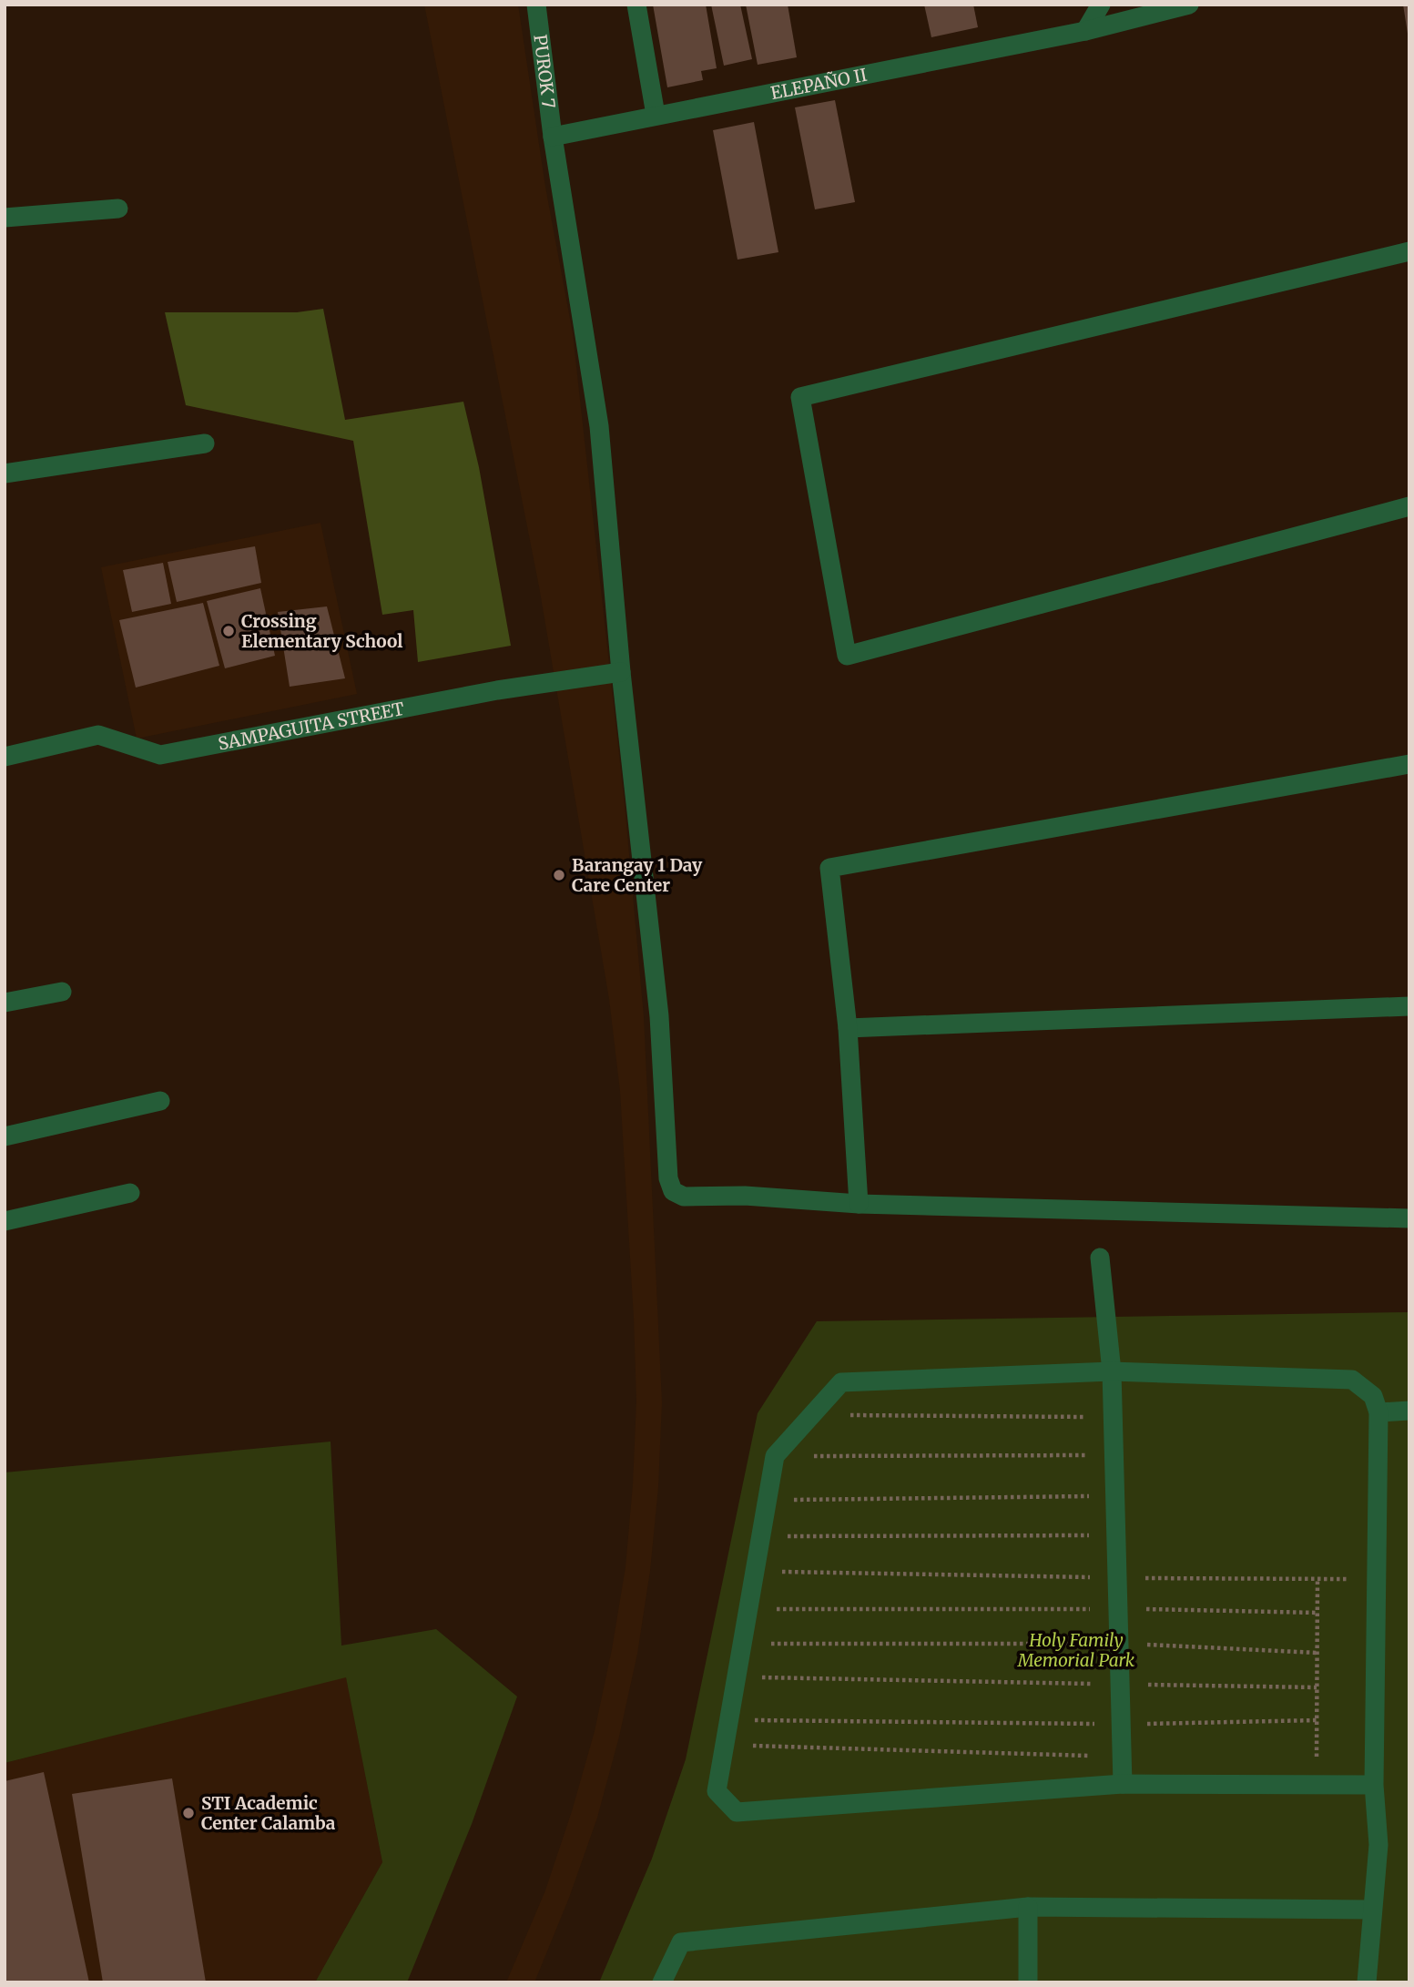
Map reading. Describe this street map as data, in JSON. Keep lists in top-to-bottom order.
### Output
{
  "streets": {
    "street": ["PUROK 7", "ELEPAÑO II", "SAMPAGUITA STREET"]
  },
  "crossings": [
    ["PUROK 7", "ELEPAÑO II"],
    ["PUROK 7", "SAMPAGUITA STREET"]
  ],
  "parks": ["Holy Family Memorial Park"],
  "places": ["Crossing Elementary School", "Barangay 1 Day Care Center", "STI Academic Center Calamba"]
}
